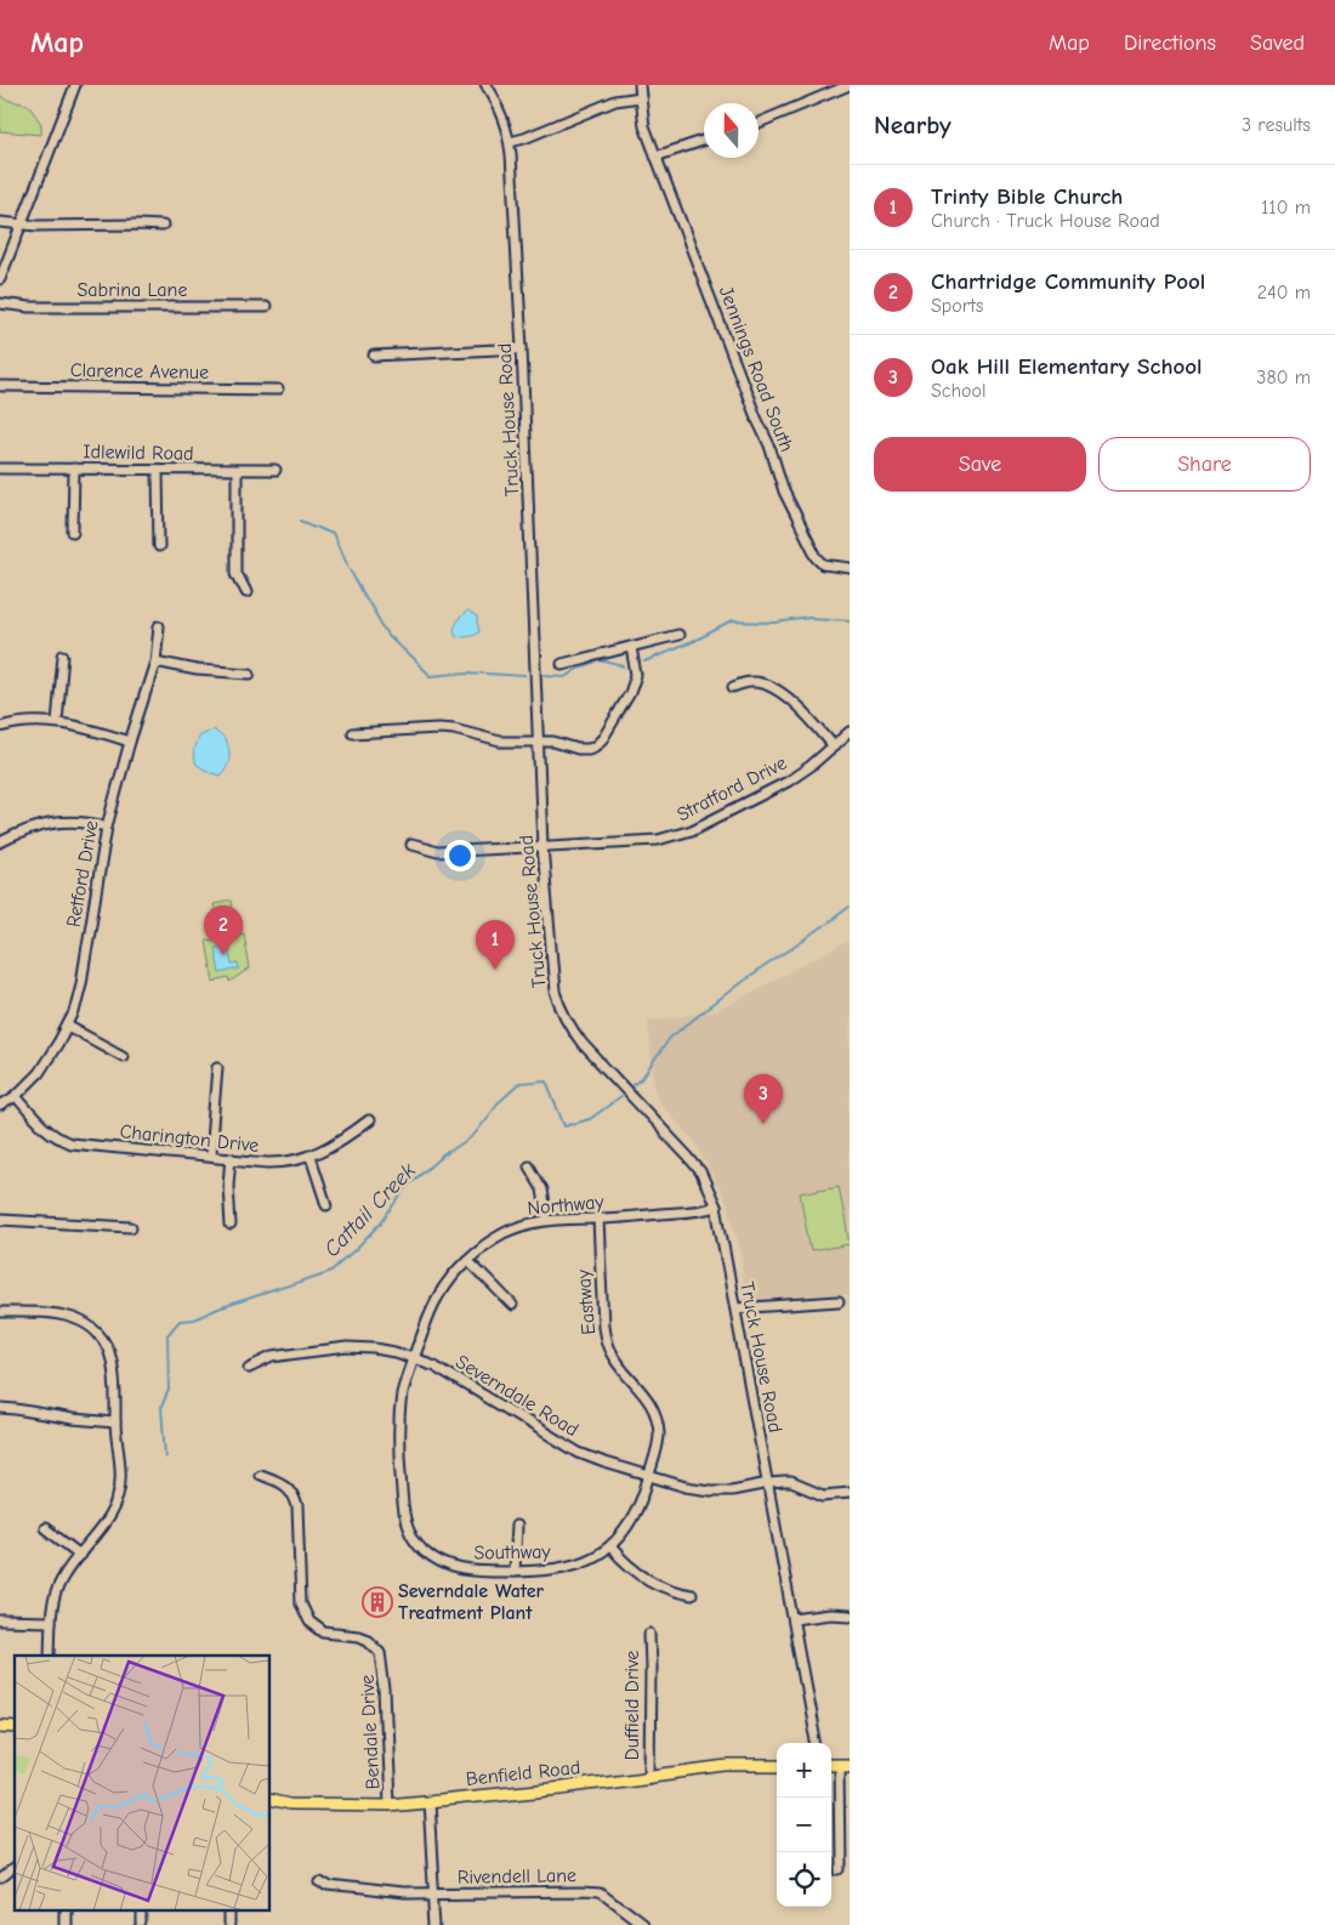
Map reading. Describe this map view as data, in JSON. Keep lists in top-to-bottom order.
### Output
{
  "streets": {
    "main road": ["Benfield Road"],
    "street": [
      "Sabrina Lane",
      "Jennings Road South",
      "Clarence Avenue",
      "Truck House Road",
      "Idlewild Road",
      "Stratford Drive",
      "Retford Drive",
      "Charington Drive",
      "Northway",
      "Eastway",
      "Severndale Road",
      "Southway",
      "Duffield Drive",
      "Bendale Drive",
      "Rivendell Lane"
    ]
  },
  "crossings": [
    ["Truck House Road", "Stratford Drive"],
    ["Truck House Road", "Northway"],
    ["Truck House Road", "Severndale Road"],
    ["Retford Drive", "Charington Drive"],
    ["Northway", "Eastway"],
    ["Northway", "Severndale Road"],
    ["Northway", "Southway"],
    ["Eastway", "Severndale Road"],
    ["Eastway", "Southway"],
    ["Severndale Road", "Southway"],
    ["Duffield Drive", "Benfield Road"],
    ["Bendale Drive", "Benfield Road"]
  ],
  "water": ["Cattail Creek"],
  "places": {
    "building": ["Severndale Water Treatment Plant"]
  },
  "north": "top",
  "page": {
    "header": "Map",
    "nav": ["Map", "Directions", "Saved"],
    "heading": ["Nearby", "3 results"],
    "list": [
      {
        "mark": "1",
        "name": "Trinty Bible Church",
        "note": "Church · Truck House Road",
        "value": "110 m"
      },
      {
        "mark": "2",
        "name": "Chartridge Community Pool",
        "note": "Sports",
        "value": "240 m"
      },
      {
        "mark": "3",
        "name": "Oak Hill Elementary School",
        "note": "School",
        "value": "380 m"
      }
    ],
    "buttons": ["Save", "Share"],
    "pins": ["2", "1", "3"],
    "map_buttons": ["+", "−"]
  }
}
